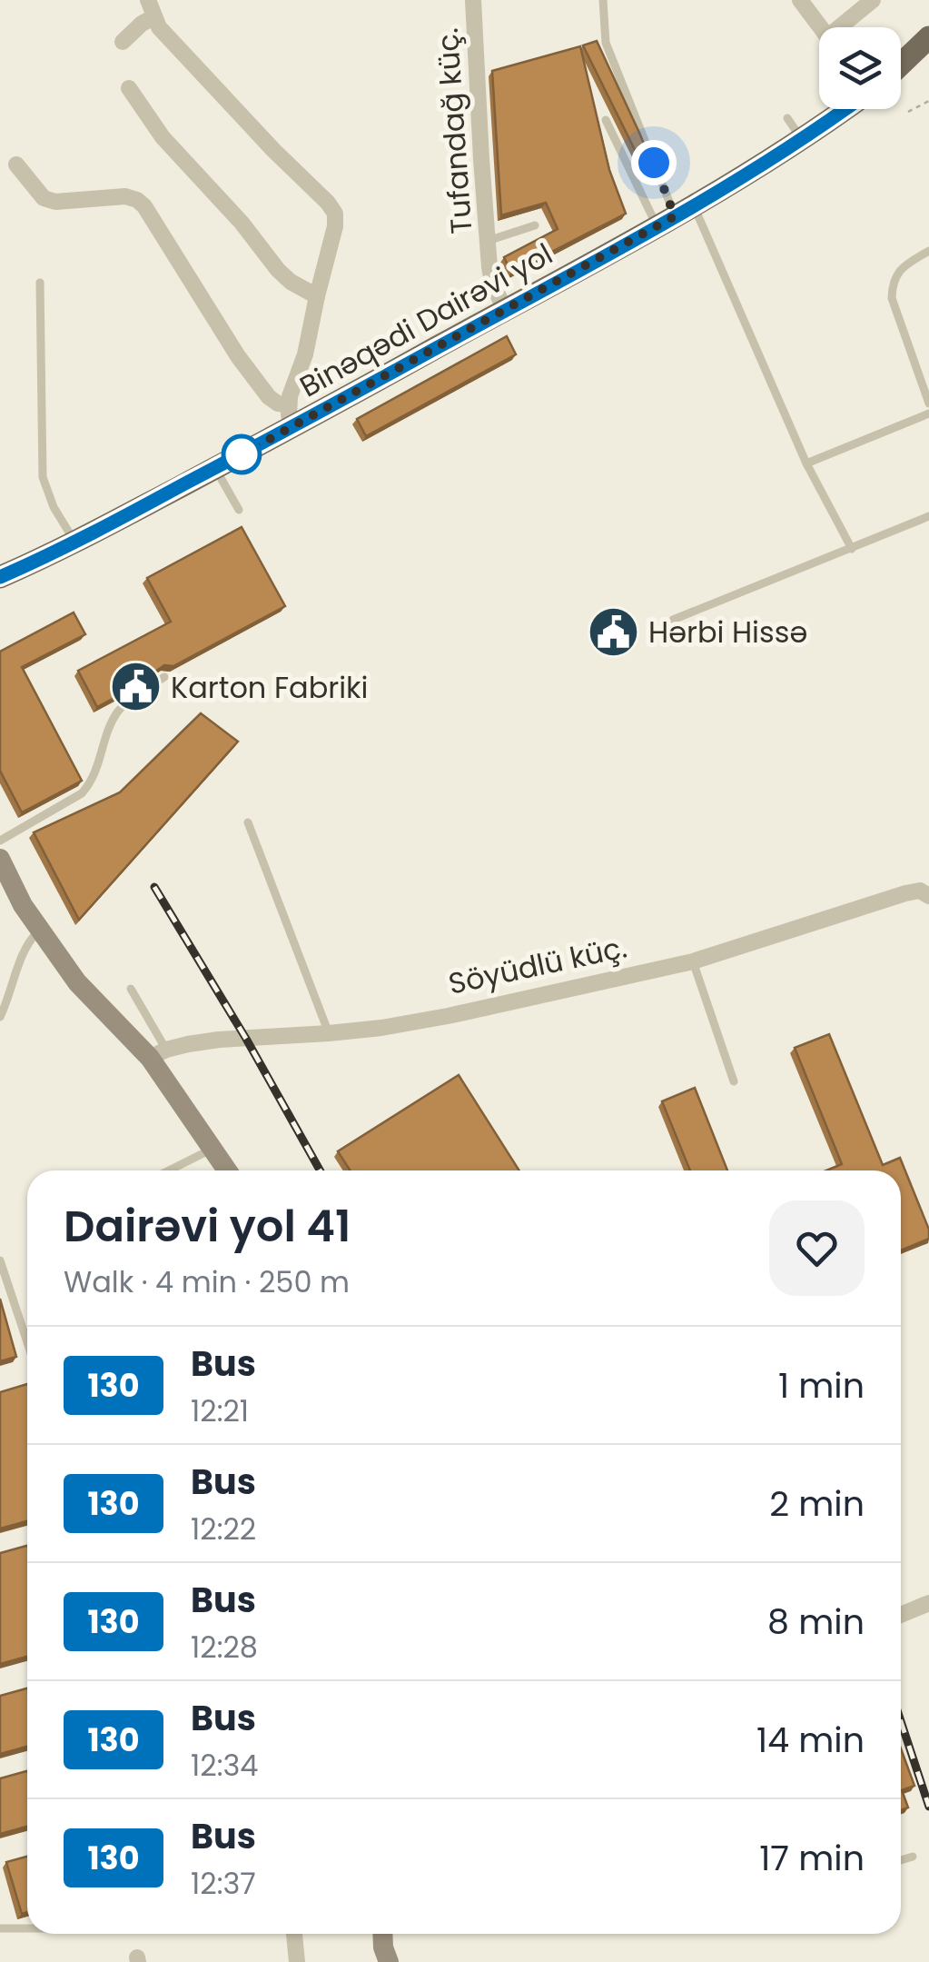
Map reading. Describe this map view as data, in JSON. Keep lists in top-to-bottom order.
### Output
{
  "streets": {
    "main road": ["Binəqədi Dairəvi yol"],
    "street": ["Tufandağ küç.", "Söyüdlü küç."]
  },
  "crossings": [
    ["Tufandağ küç.", "Binəqədi Dairəvi yol"]
  ],
  "places": {
    "public building": ["Hərbi Hissə", "Karton Fabriki"]
  },
  "lines": ["bus line 130"],
  "page": {
    "heading": ["Dairəvi yol 41", "Walk · 4 min · 250 m"],
    "list": [
      {
        "mark": "130",
        "name": "Bus",
        "note": "12:21",
        "value": "1 min"
      },
      {
        "mark": "130",
        "name": "Bus",
        "note": "12:22",
        "value": "2 min"
      },
      {
        "mark": "130",
        "name": "Bus",
        "note": "12:28",
        "value": "8 min"
      },
      {
        "mark": "130",
        "name": "Bus",
        "note": "12:34",
        "value": "14 min"
      },
      {
        "mark": "130",
        "name": "Bus",
        "note": "12:37",
        "value": "17 min"
      }
    ]
  }
}
